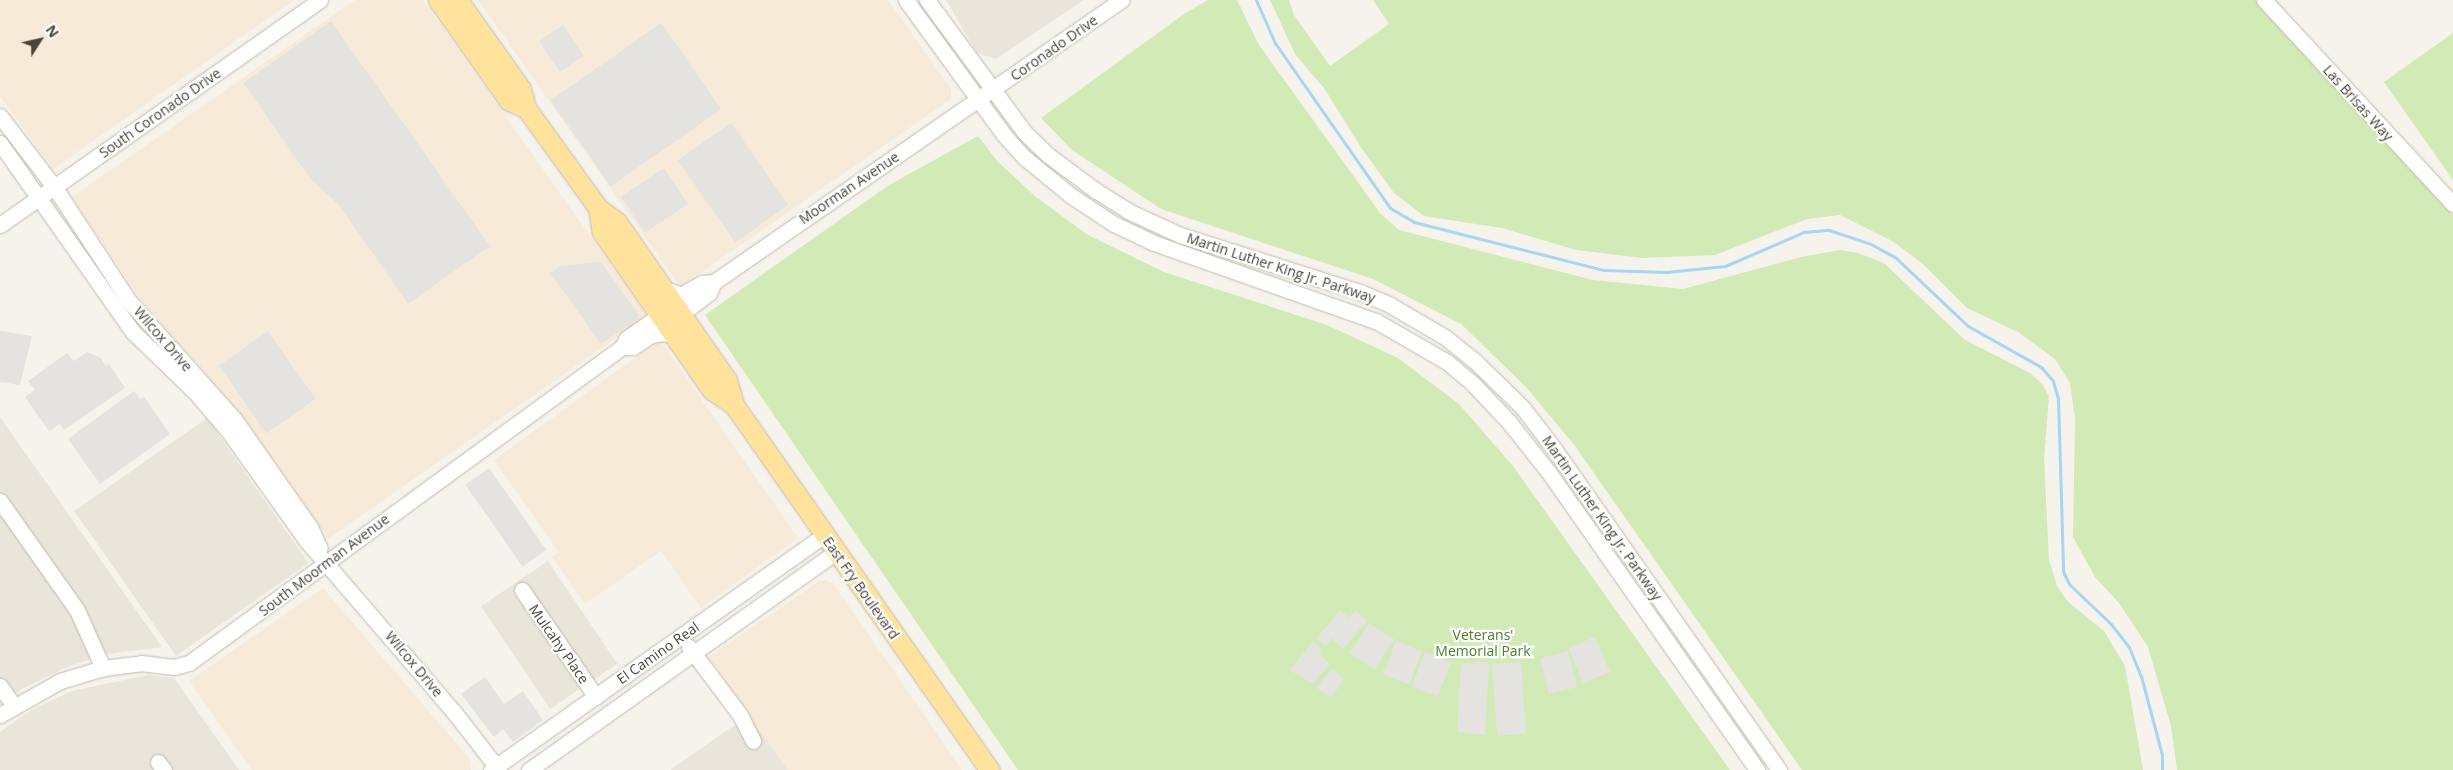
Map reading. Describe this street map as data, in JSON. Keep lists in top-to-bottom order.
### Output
{
  "streets": {
    "main road": ["East Fry Boulevard"],
    "street": [
      "Coronado Drive",
      "Las Brisas Way",
      "South Coronado Drive",
      "Moorman Avenue",
      "Martin Luther King Jr. Parkway",
      "Wilcox Drive",
      "South Moorman Avenue",
      "Mulcahy Place",
      "El Camino Real"
    ]
  },
  "crossings": [
    ["Coronado Drive", "Moorman Avenue"],
    ["Coronado Drive", "Martin Luther King Jr. Parkway"],
    ["South Coronado Drive", "Wilcox Drive"],
    ["Moorman Avenue", "Martin Luther King Jr. Parkway"],
    ["Moorman Avenue", "East Fry Boulevard"],
    ["Wilcox Drive", "South Moorman Avenue"],
    ["Wilcox Drive", "El Camino Real"],
    ["South Moorman Avenue", "East Fry Boulevard"],
    ["East Fry Boulevard", "El Camino Real"],
    ["Mulcahy Place", "El Camino Real"]
  ],
  "parks": ["Veterans' Memorial Park"],
  "north": "top right"
}
